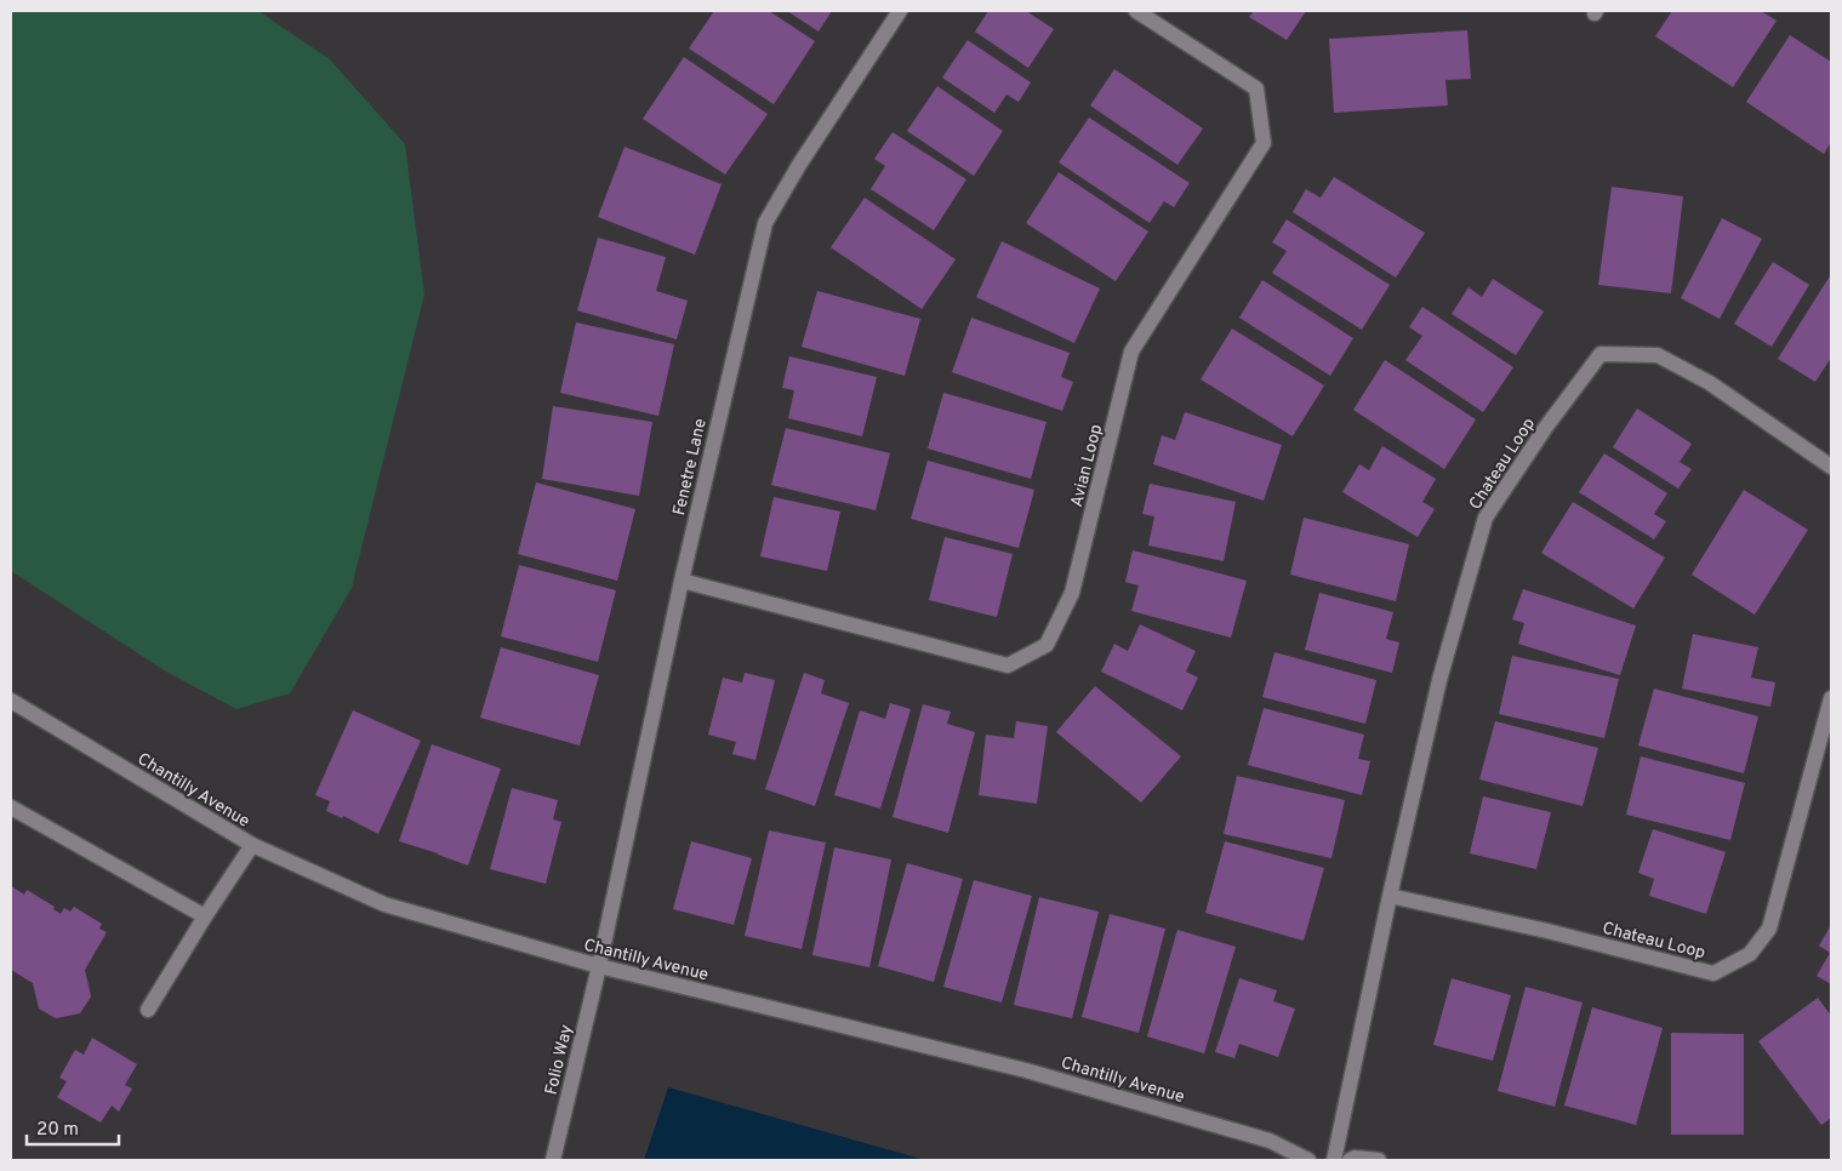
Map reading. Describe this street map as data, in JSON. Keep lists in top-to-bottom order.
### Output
{
  "streets": {
    "street": [
      "Chateau Loop",
      "Avian Loop",
      "Fenetre Lane",
      "Chantilly Avenue",
      "Folio Way"
    ]
  },
  "crossings": [
    ["Avian Loop", "Fenetre Lane"],
    ["Fenetre Lane", "Chantilly Avenue"],
    ["Fenetre Lane", "Folio Way"],
    ["Chantilly Avenue", "Folio Way"]
  ],
  "scale_bar": "20 m"
}
